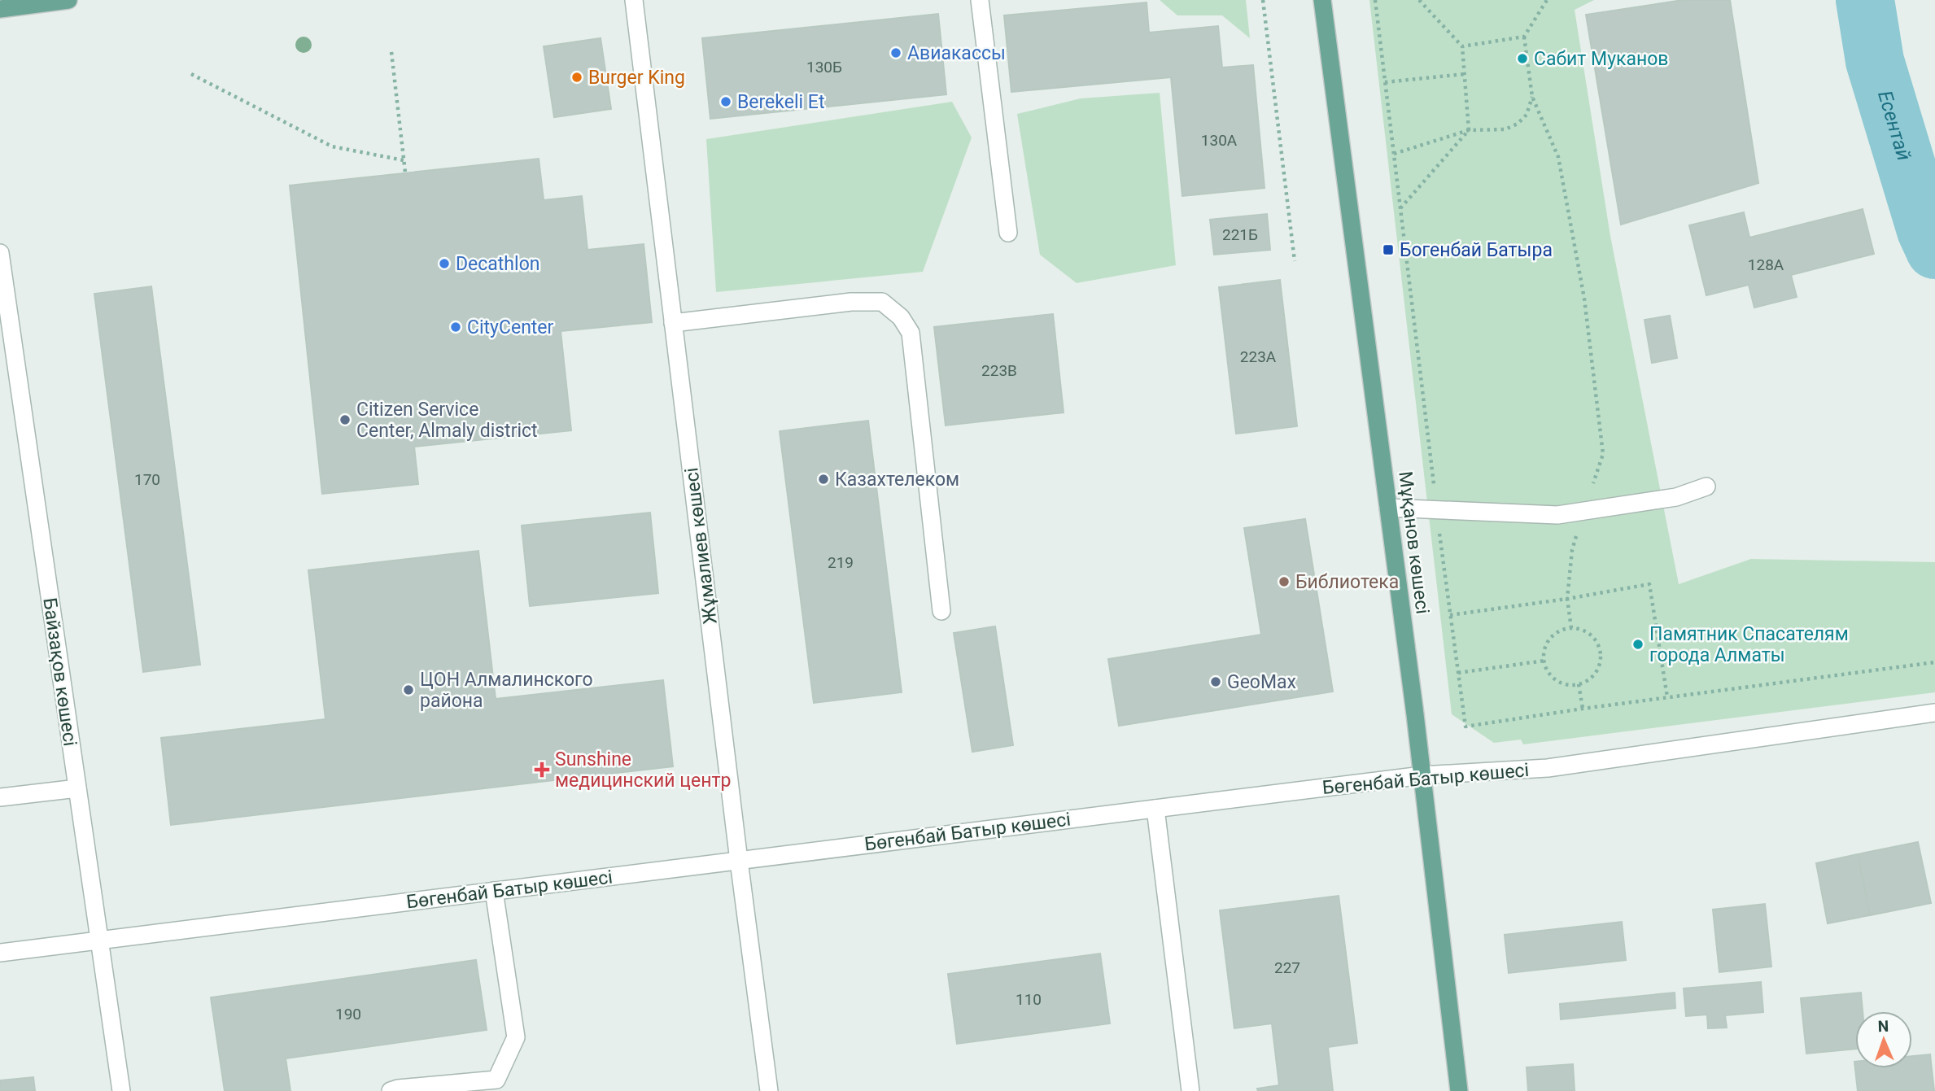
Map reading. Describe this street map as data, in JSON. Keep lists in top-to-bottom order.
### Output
{
  "streets": {
    "main road": ["Мұқанов көшесі"],
    "street": ["Жұмалиев көшесі", "Байзақов көшесі", "Бөгенбай Батыр көшесі"]
  },
  "crossings": [
    ["Мұқанов көшесі", "Бөгенбай Батыр көшесі"],
    ["Жұмалиев көшесі", "Бөгенбай Батыр көшесі"],
    ["Байзақов көшесі", "Бөгенбай Батыр көшесі"]
  ],
  "water": ["Есентай"],
  "places": {
    "other": [
      "Авиакассы",
      "Сабит Муканов",
      "Burger King",
      "Berekeli Et",
      "Decathlon",
      "CityCenter",
      "Citizen Service Center, Almaly district",
      "Казахтелеком",
      "Библиотека",
      "Памятник Спасателям города Алматы",
      "GeoMax",
      "ЦОН Алмалинского района"
    ],
    "transit": ["Богенбай Батыра"],
    "health": ["Sunshine медицинский центр"]
  },
  "house_numbers": [
    "130Б",
    "130А",
    "221Б",
    "128А",
    "223А",
    "223В",
    "170",
    "219",
    "227",
    "110",
    "190"
  ],
  "north": "top"
}
